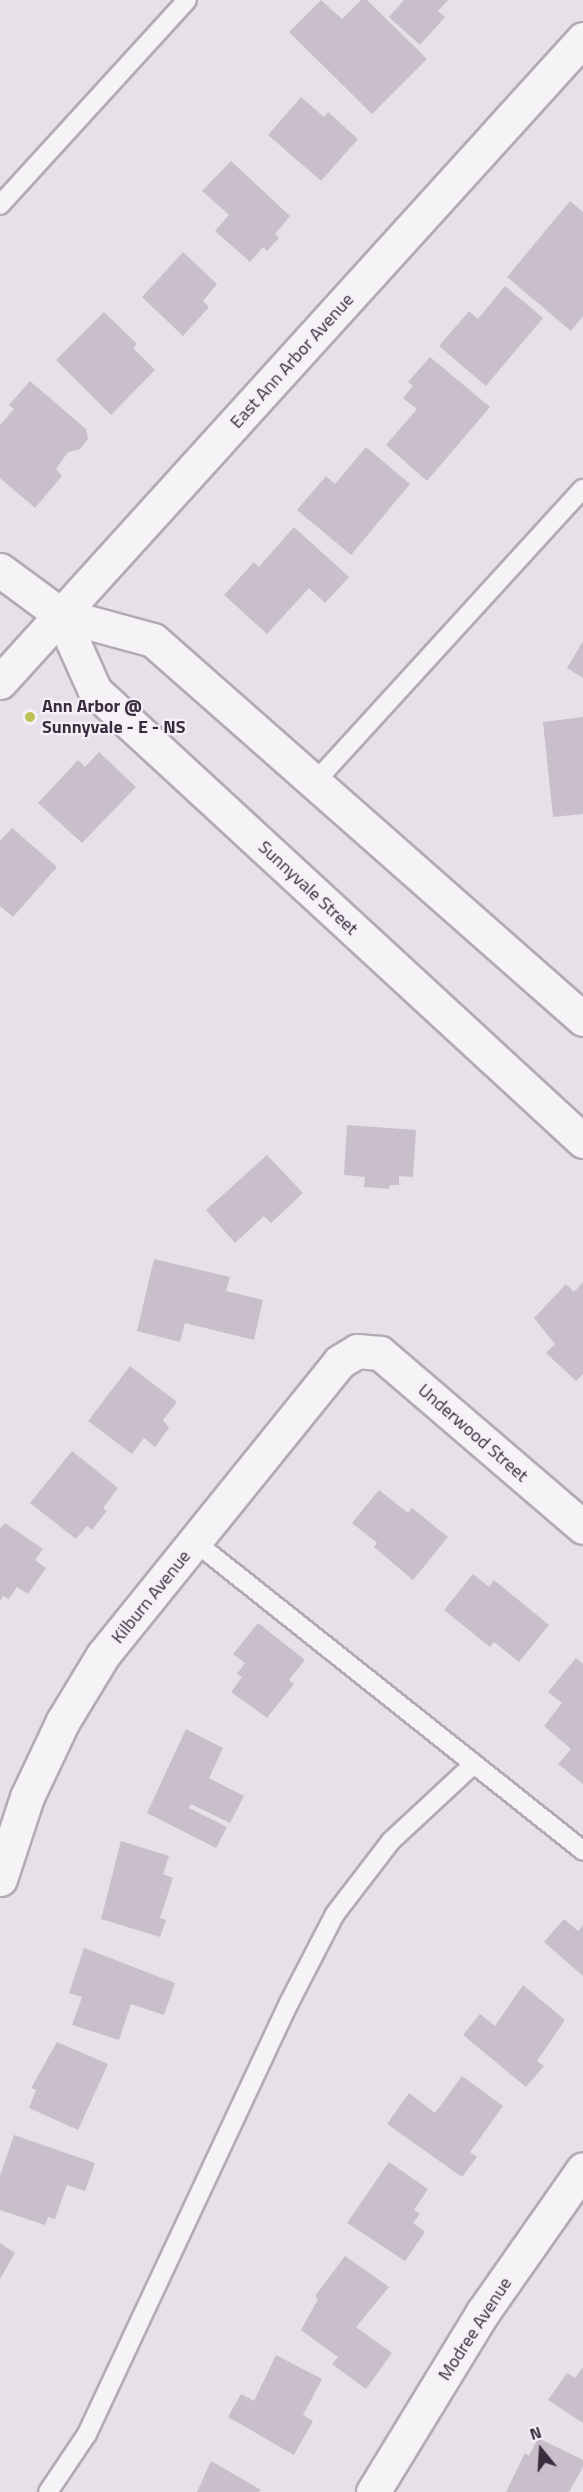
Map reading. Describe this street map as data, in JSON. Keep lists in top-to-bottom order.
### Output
{
  "streets": {
    "street": [
      "East Ann Arbor Avenue",
      "Sunnyvale Street",
      "Underwood Street",
      "Kilburn Avenue",
      "Modree Avenue"
    ]
  },
  "crossings": [
    ["East Ann Arbor Avenue", "Sunnyvale Street"],
    ["Underwood Street", "Kilburn Avenue"]
  ],
  "places": ["Ann Arbor @ Sunnyvale - E - NS"],
  "north": "top"
}
